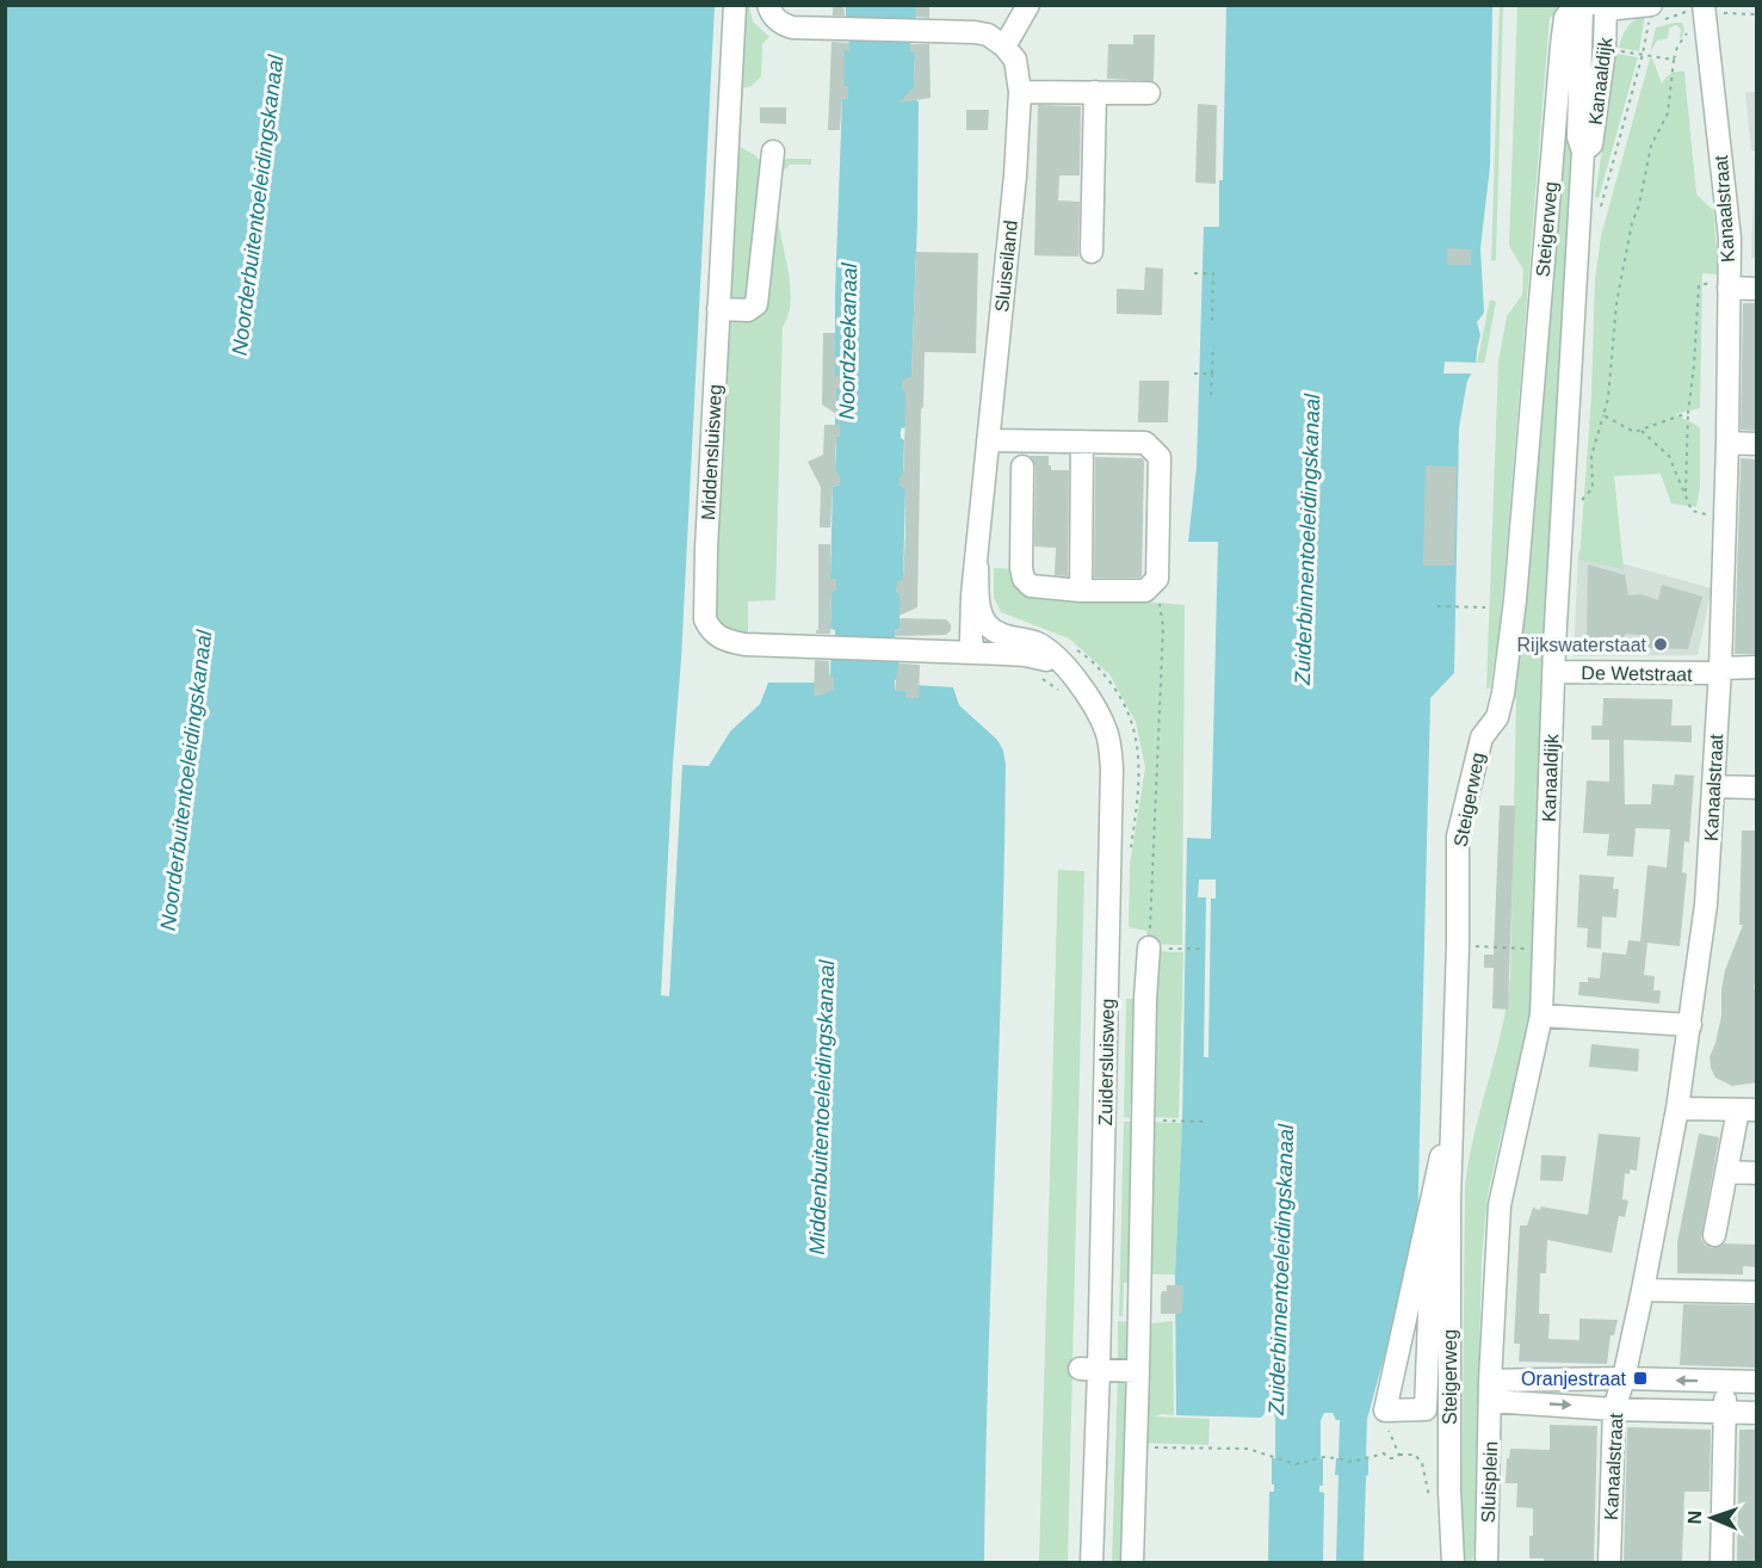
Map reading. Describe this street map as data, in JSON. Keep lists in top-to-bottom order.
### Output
{
  "streets": {
    "street": [
      "Kanaaldijk",
      "Kanaalstraat",
      "Steigerweg",
      "Sluiseiland",
      "Middensluisweg",
      "De Wetstraat",
      "Zuidersluisweg",
      "Sluisplein"
    ]
  },
  "crossings": [
    ["Kanaaldijk", "De Wetstraat"],
    ["Kanaaldijk", "Sluisplein"],
    ["Kanaalstraat", "De Wetstraat"],
    ["Sluiseiland", "Middensluisweg"]
  ],
  "water": [
    "Noorderbuitentoeleidingskanaal",
    "Noordzeekanaal",
    "Zuiderbinnentoeleidingskanaal",
    "Middenbuitentoeleidingskanaal"
  ],
  "places": {
    "other": ["Rijkswaterstaat"],
    "transit": ["Oranjestraat"]
  },
  "north": "left"
}
